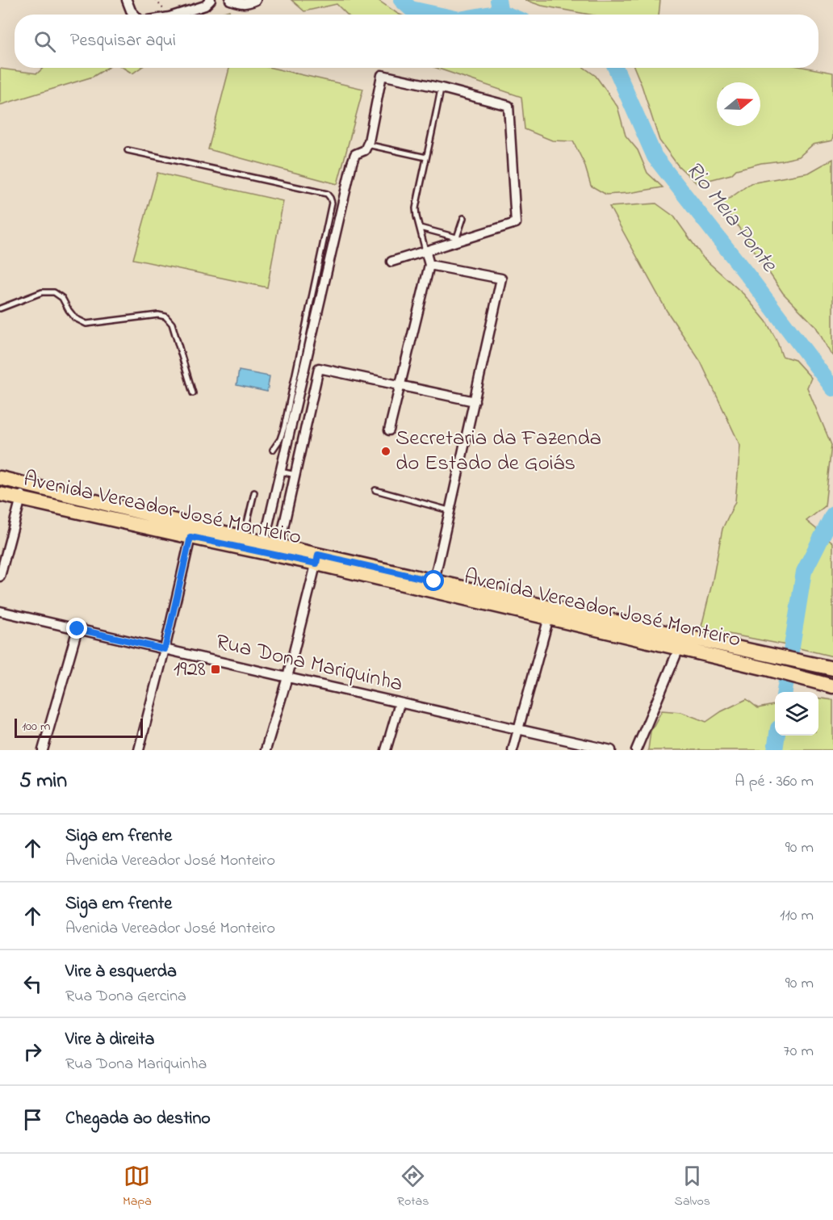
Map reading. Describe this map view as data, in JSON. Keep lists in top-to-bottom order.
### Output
{
  "streets": {
    "main road": ["Avenida Vereador José Monteiro"],
    "street": ["Rua Dona Mariquinha"]
  },
  "water": ["Rio Meia Ponte"],
  "places": {
    "other": ["Secretaria da Fazenda do Estado de Goiás"],
    "transit": ["1928"]
  },
  "scale_bar": "100 m",
  "north": "right",
  "page": {
    "search": "Pesquisar aqui",
    "scale": "100 m",
    "heading": ["5 min", "A pé · 360 m"],
    "list": [
      ["Siga em frente", "Avenida Vereador José Monteiro", "90 m"],
      ["Siga em frente", "Avenida Vereador José Monteiro", "110 m"],
      ["Vire à esquerda", "Rua Dona Gercina", "90 m"],
      ["Vire à direita", "Rua Dona Mariquinha", "70 m"],
      "Chegada ao destino"
    ],
    "nav": ["Mapa", "Rotas", "Salvos"]
  }
}
